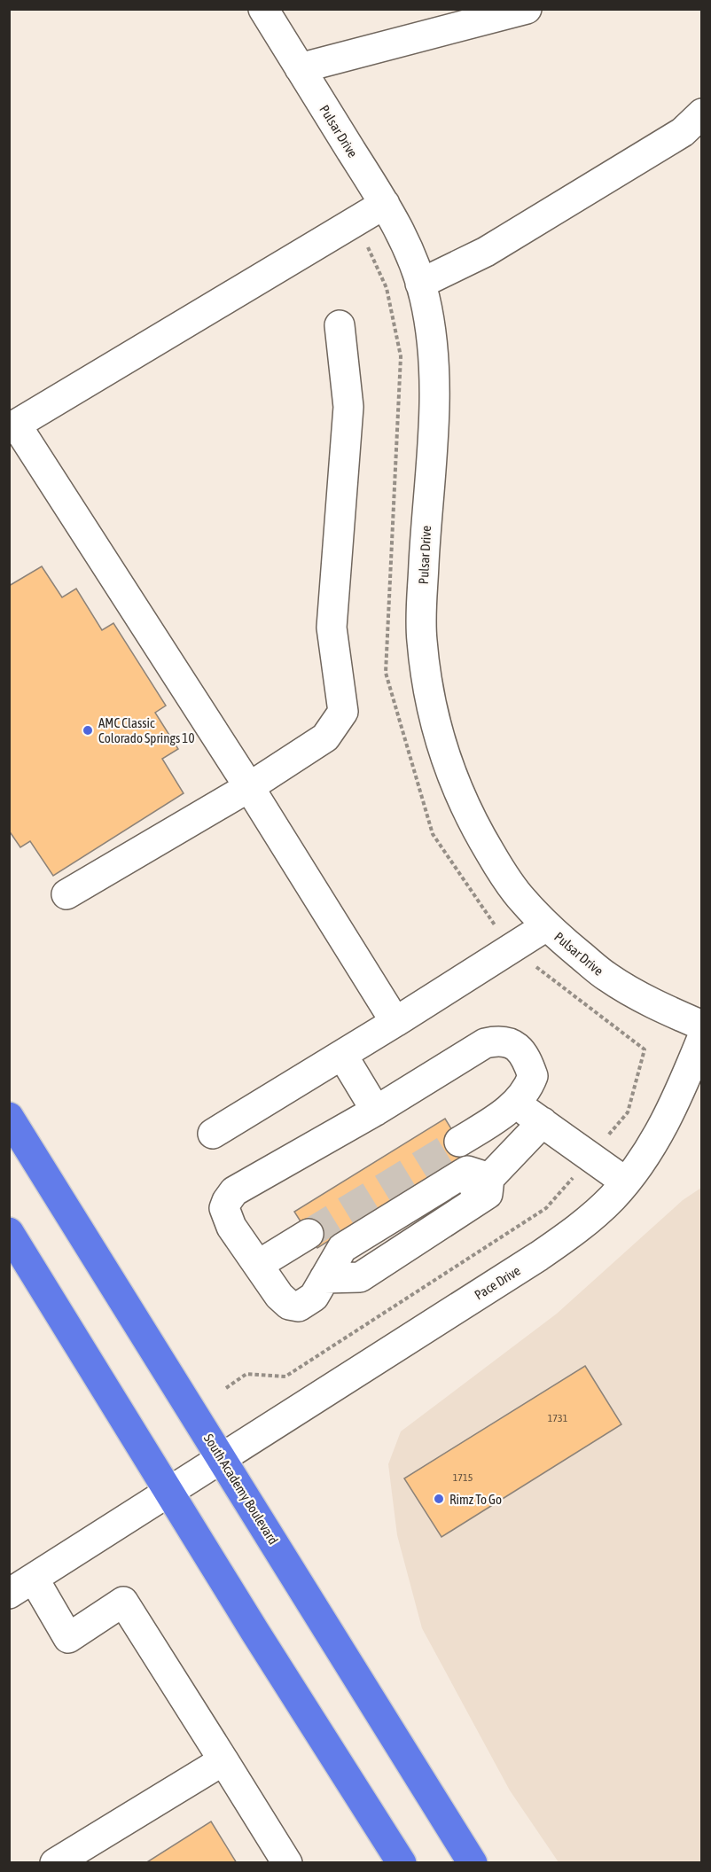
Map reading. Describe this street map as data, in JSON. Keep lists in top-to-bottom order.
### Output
{
  "streets": {
    "highway": ["South Academy Boulevard"],
    "street": ["Pulsar Drive", "Pace Drive"]
  },
  "crossings": [
    ["Pace Drive", "South Academy Boulevard"]
  ],
  "places": ["AMC Classic Colorado Springs 10", "Rimz To Go"],
  "house_numbers": ["1731", "1715"]
}
